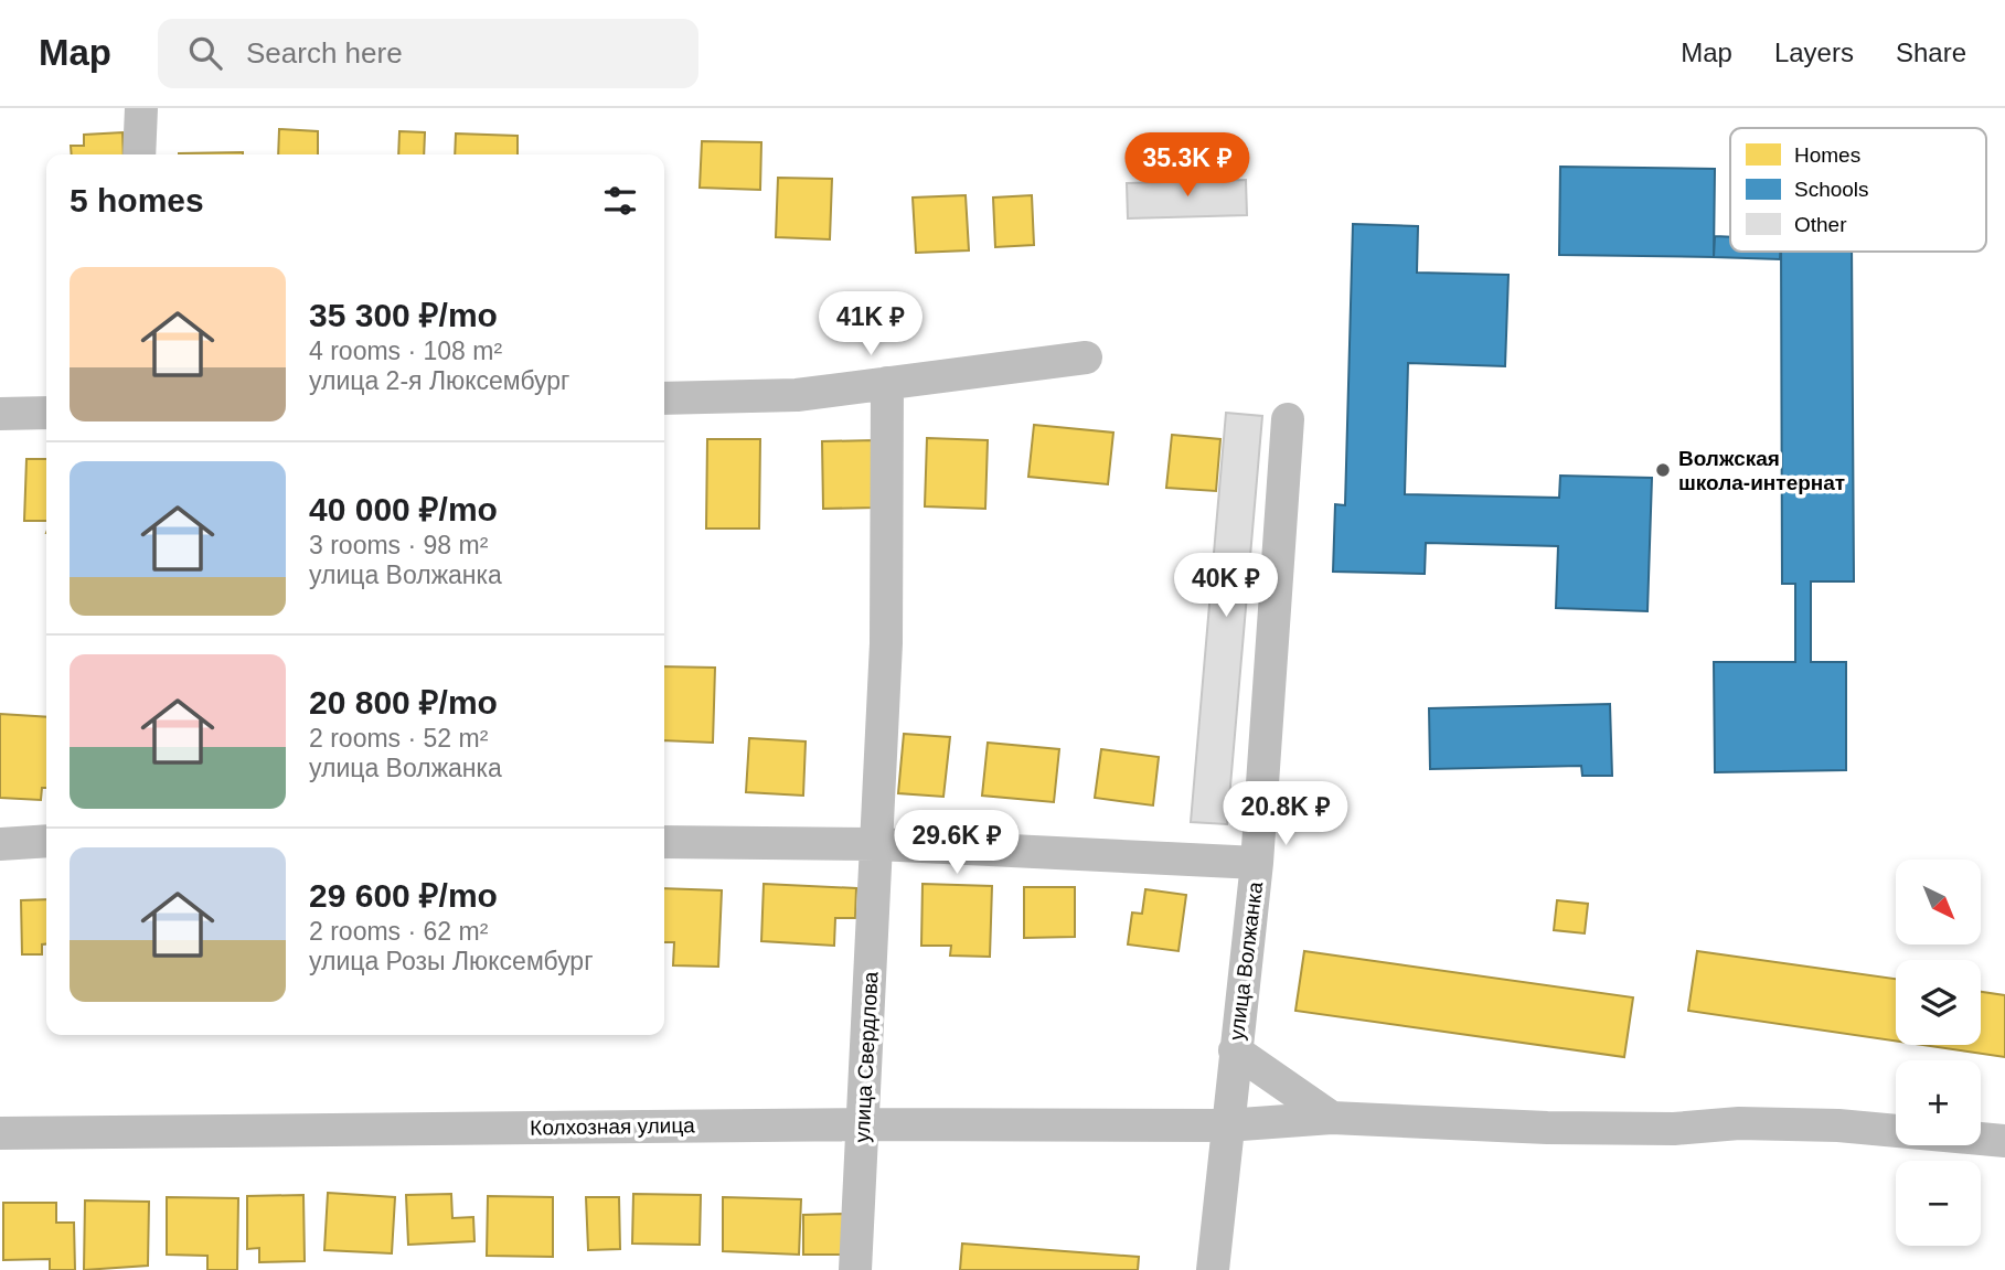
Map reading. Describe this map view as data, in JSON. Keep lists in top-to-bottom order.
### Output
{
  "streets": {
    "street": ["улица Волжанка", "улица Свердлова", "Колхозная улица"]
  },
  "crossings": [
    ["улица Волжанка", "Колхозная улица"],
    ["улица Свердлова", "Колхозная улица"]
  ],
  "places": ["Волжская школа-интернат"],
  "legend": ["Homes", "Schools", "Other"],
  "north": "bottom right",
  "page": {
    "header": "Map",
    "search": "Search here",
    "nav": ["Map", "Layers", "Share"],
    "price": [
      "35.3K ₽",
      "41K ₽",
      "40K ₽",
      "20.8K ₽",
      "29.6K ₽"
    ],
    "heading": "5 homes",
    "list": [
      {
        "name": "35 300 ₽/mo",
        "note": "4 rooms · 108 m² · улица 2-я Люксембург"
      },
      {
        "name": "40 000 ₽/mo",
        "note": "3 rooms · 98 m² · улица Волжанка"
      },
      {
        "name": "20 800 ₽/mo",
        "note": "2 rooms · 52 m² · улица Волжанка"
      },
      {
        "name": "29 600 ₽/mo",
        "note": "2 rooms · 62 m² · улица Розы Люксембург"
      }
    ],
    "map_buttons": ["+", "−"]
  }
}
